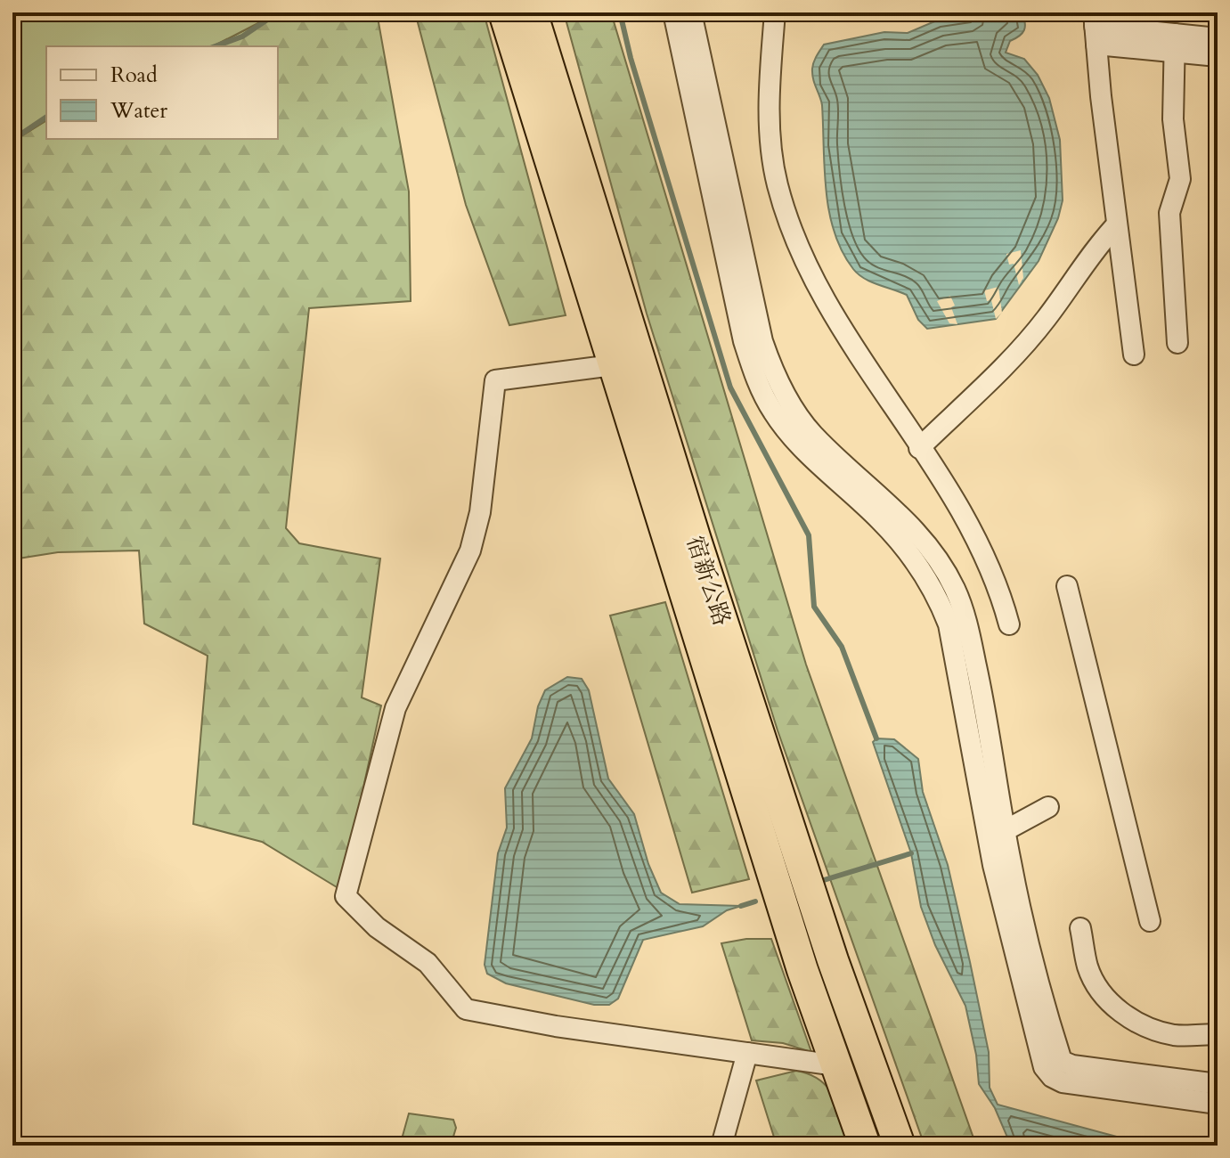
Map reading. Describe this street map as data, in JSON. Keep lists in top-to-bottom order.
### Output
{
  "streets": {
    "highway": ["宿新公路"]
  },
  "legend": ["Road", "Water"]
}
